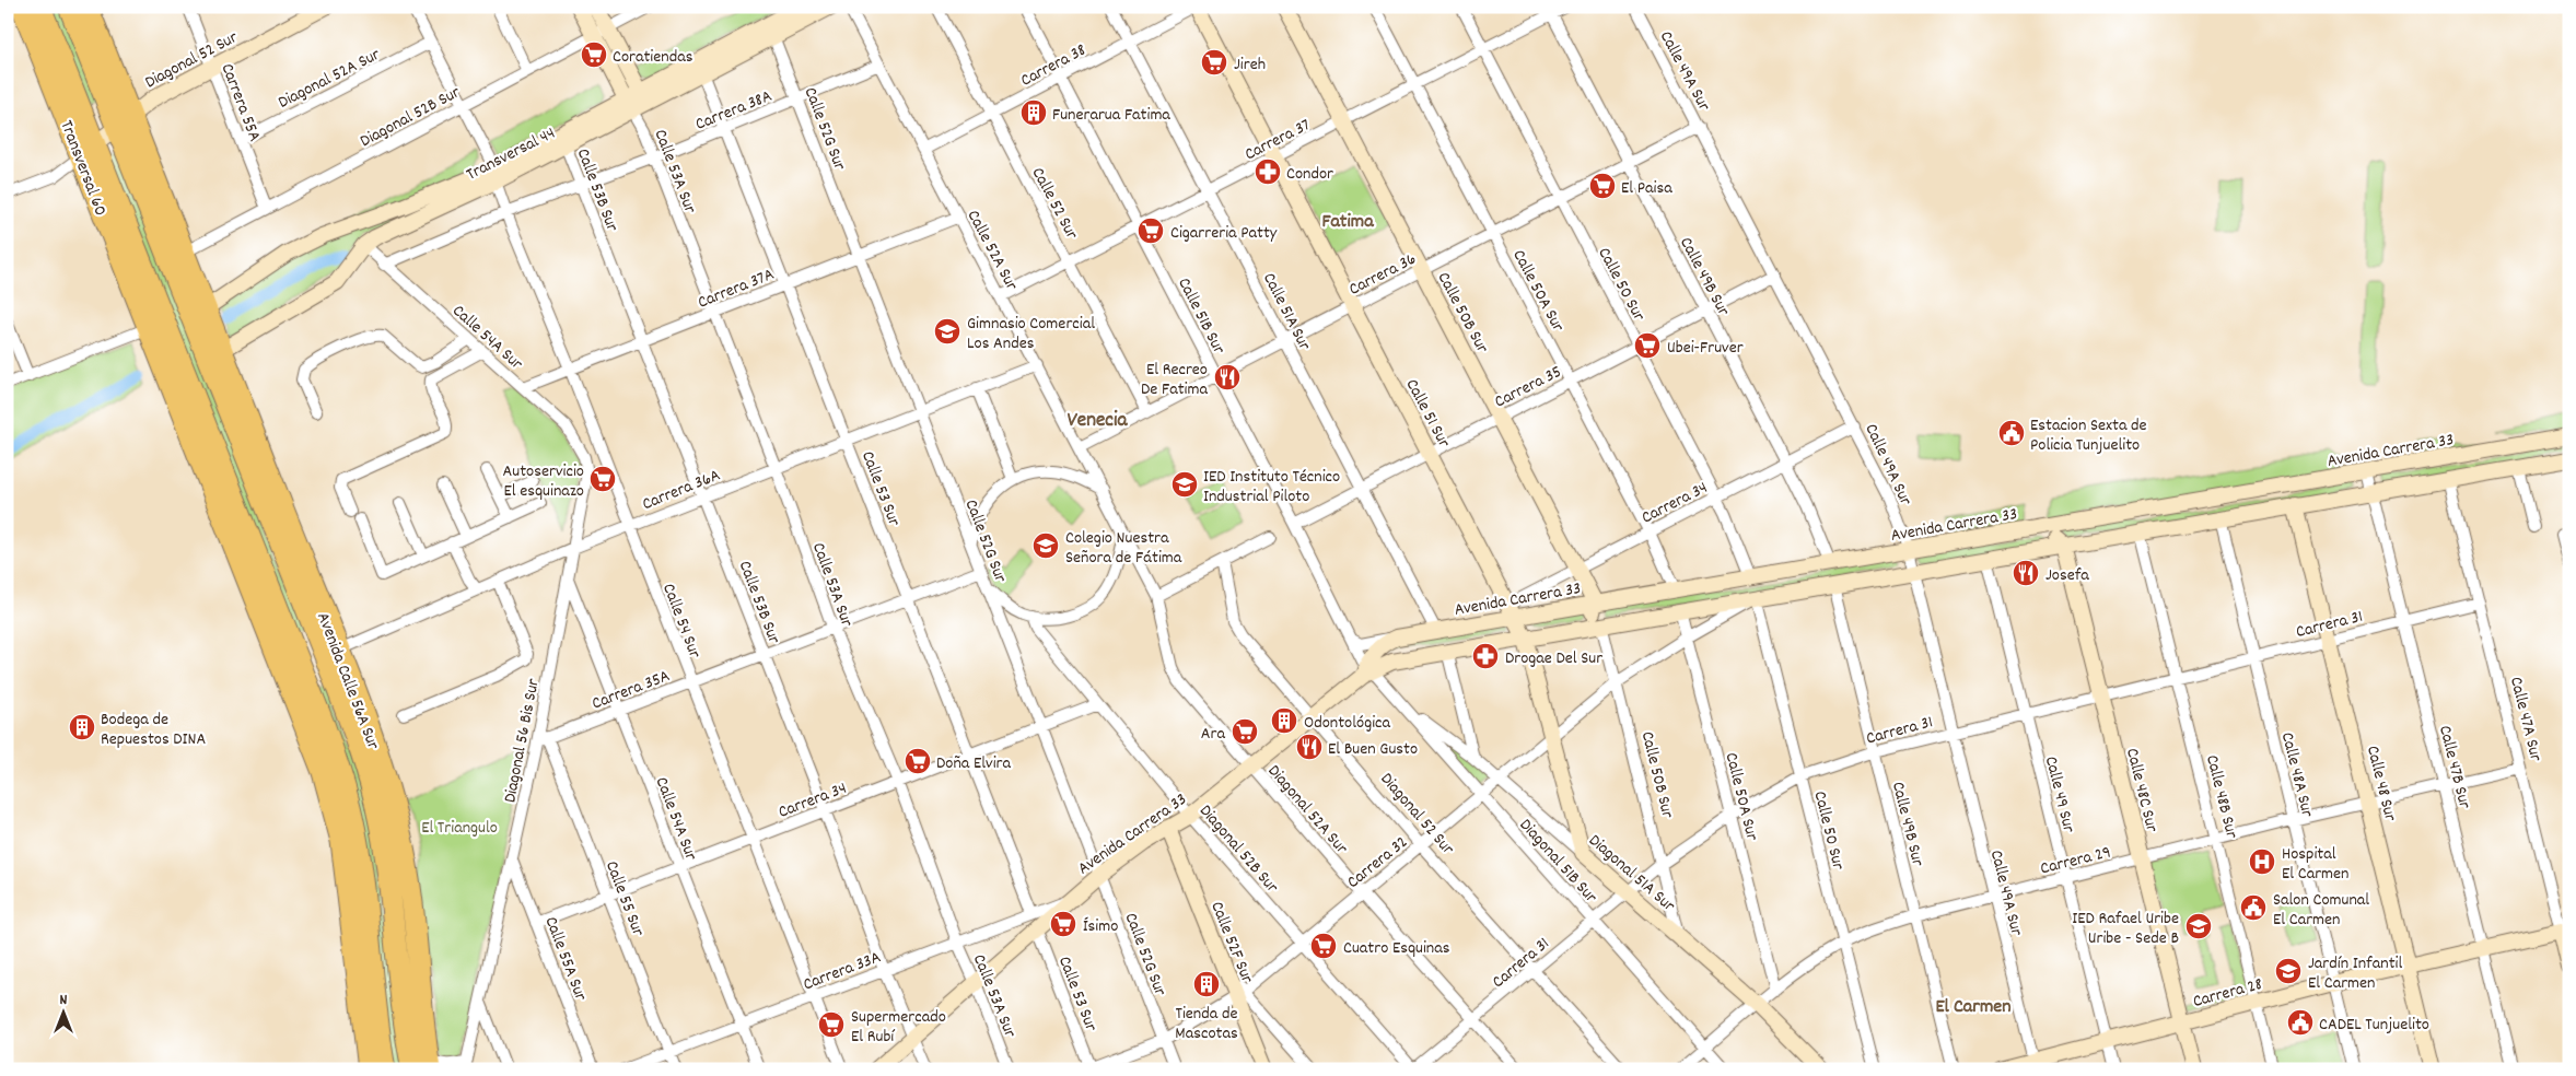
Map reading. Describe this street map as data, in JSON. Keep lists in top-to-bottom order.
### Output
{
  "streets": {
    "highway": ["Transversal 60", "Avenida Calle 56A Sur"],
    "main road": [
      "Diagonal 52 Sur",
      "Transversal 44",
      "Calle 50B Sur",
      "Calle 51 Sur",
      "Avenida Carrera 33",
      "Calle 47A Sur",
      "Calle 48 Sur",
      "Calle 48C Sur",
      "Diagonal 51A Sur",
      "Calle 52F Sur",
      "Carrera 28"
    ],
    "street": [
      "Carrera 38",
      "Calle 49A Sur",
      "Diagonal 52A Sur",
      "Carrera 55A",
      "Carrera 38A",
      "Diagonal 52B Sur",
      "Calle 52G Sur",
      "Carrera 37",
      "Calle 53A Sur",
      "Calle 53B Sur",
      "Calle 52 Sur",
      "Calle 52A Sur",
      "Carrera 36",
      "Calle 49B Sur",
      "Calle 50 Sur",
      "Carrera 37A",
      "Calle 50A Sur",
      "Calle 51A Sur",
      "Calle 51B Sur",
      "Calle 54A Sur",
      "Carrera 35",
      "Carrera 36A",
      "Calle 53 Sur",
      "Carrera 34",
      "Calle 54 Sur",
      "Carrera 31",
      "Carrera 35A",
      "Diagonal 56 Bis Sur",
      "Calle 47B Sur",
      "Calle 48A Sur",
      "Calle 49 Sur",
      "Calle 48B Sur",
      "Carrera 29",
      "Diagonal 51B Sur",
      "Carrera 32",
      "Calle 55 Sur",
      "Calle 55A Sur",
      "Carrera 33A"
    ]
  },
  "crossings": [
    ["Diagonal 52 Sur", "Carrera 55A"],
    ["Diagonal 52 Sur", "Transversal 60"],
    ["Diagonal 52 Sur", "Avenida Carrera 33"],
    ["Diagonal 52 Sur", "Carrera 31"],
    ["Diagonal 52 Sur", "Carrera 32"],
    ["Carrera 38", "Calle 52 Sur"],
    ["Carrera 38", "Calle 52A Sur"],
    ["Carrera 38", "Calle 51A Sur"],
    ["Carrera 38", "Calle 51B Sur"],
    ["Carrera 38", "Calle 51 Sur"],
    ["Calle 49A Sur", "Carrera 36"],
    ["Calle 49A Sur", "Carrera 35"],
    ["Calle 49A Sur", "Avenida Carrera 33"],
    ["Calle 49A Sur", "Carrera 34"],
    ["Calle 49A Sur", "Carrera 31"],
    ["Calle 49A Sur", "Carrera 29"],
    ["Calle 49A Sur", "Carrera 28"],
    ["Diagonal 52A Sur", "Carrera 55A"],
    ["Diagonal 52A Sur", "Calle 52A Sur"],
    ["Diagonal 52A Sur", "Avenida Carrera 33"],
    ["Diagonal 52A Sur", "Calle 54 Sur"],
    ["Diagonal 52A Sur", "Carrera 31"],
    ["Diagonal 52A Sur", "Carrera 32"],
    ["Carrera 55A", "Diagonal 52B Sur"],
    ["Carrera 38A", "Calle 52G Sur"],
    ["Carrera 38A", "Calle 53A Sur"],
    ["Carrera 38A", "Calle 53B Sur"],
    ["Carrera 38A", "Calle 52A Sur"],
    ["Carrera 38A", "Calle 54A Sur"],
    ["Carrera 38A", "Calle 53 Sur"],
    ["Carrera 38A", "Calle 54 Sur"],
    ["Diagonal 52B Sur", "Calle 52G Sur"],
    ["Diagonal 52B Sur", "Calle 52A Sur"],
    ["Diagonal 52B Sur", "Avenida Carrera 33"],
    ["Diagonal 52B Sur", "Carrera 34"],
    ["Diagonal 52B Sur", "Calle 54 Sur"],
    ["Diagonal 52B Sur", "Carrera 31"],
    ["Diagonal 52B Sur", "Carrera 35A"],
    ["Diagonal 52B Sur", "Carrera 32"],
    ["Calle 52G Sur", "Transversal 44"],
    ["Calle 52G Sur", "Calle 52A Sur"],
    ["Calle 52G Sur", "Carrera 37A"],
    ["Calle 52G Sur", "Avenida Carrera 33"],
    ["Calle 52G Sur", "Carrera 36A"],
    ["Calle 52G Sur", "Carrera 34"],
    ["Calle 52G Sur", "Carrera 35A"],
    ["Calle 52G Sur", "Carrera 32"],
    ["Carrera 37", "Calle 52 Sur"],
    ["Carrera 37", "Calle 52A Sur"],
    ["Carrera 37", "Calle 49B Sur"],
    ["Carrera 37", "Calle 50 Sur"],
    ["Carrera 37", "Calle 50A Sur"],
    ["Carrera 37", "Calle 51A Sur"],
    ["Carrera 37", "Calle 50B Sur"],
    ["Carrera 37", "Calle 51B Sur"],
    ["Carrera 37", "Calle 51 Sur"],
    ["Transversal 44", "Calle 53A Sur"],
    ["Transversal 44", "Calle 53B Sur"],
    ["Transversal 44", "Calle 54A Sur"],
    ["Transversal 44", "Calle 53 Sur"],
    ["Transversal 44", "Calle 54 Sur"],
    ["Transversal 44", "Avenida Calle 56A Sur"],
    ["Calle 53A Sur", "Carrera 37A"],
    ["Calle 53A Sur", "Avenida Carrera 33"],
    ["Calle 53A Sur", "Carrera 36A"],
    ["Calle 53A Sur", "Carrera 34"],
    ["Calle 53A Sur", "Carrera 35A"],
    ["Calle 53A Sur", "Carrera 33A"],
    ["Calle 53B Sur", "Carrera 37A"],
    ["Calle 53B Sur", "Avenida Carrera 33"],
    ["Calle 53B Sur", "Carrera 36A"],
    ["Calle 53B Sur", "Carrera 34"],
    ["Calle 53B Sur", "Carrera 35A"],
    ["Calle 53B Sur", "Carrera 33A"],
    ["Calle 52 Sur", "Carrera 36"],
    ["Calle 52A Sur", "Carrera 36"],
    ["Calle 52A Sur", "Carrera 37A"],
    ["Calle 52A Sur", "Carrera 36A"],
    ["Calle 52A Sur", "Carrera 35A"],
    ["Carrera 36", "Calle 49B Sur"],
    ["Carrera 36", "Calle 50 Sur"],
    ["Carrera 36", "Calle 50A Sur"],
    ["Carrera 36", "Calle 51A Sur"],
    ["Carrera 36", "Calle 50B Sur"],
    ["Carrera 36", "Calle 51B Sur"],
    ["Carrera 36", "Calle 51 Sur"],
    ["Calle 49B Sur", "Carrera 35"],
    ["Calle 49B Sur", "Avenida Carrera 33"],
    ["Calle 49B Sur", "Carrera 34"],
    ["Calle 49B Sur", "Carrera 31"],
    ["Calle 49B Sur", "Carrera 29"],
    ["Calle 50 Sur", "Carrera 35"],
    ["Calle 50 Sur", "Avenida Carrera 33"],
    ["Calle 50 Sur", "Carrera 34"],
    ["Calle 50 Sur", "Carrera 31"],
    ["Calle 50 Sur", "Carrera 29"],
    ["Calle 50 Sur", "Carrera 32"],
    ["Carrera 37A", "Calle 54A Sur"],
    ["Carrera 37A", "Calle 53 Sur"],
    ["Carrera 37A", "Calle 54 Sur"],
    ["Calle 50A Sur", "Carrera 35"],
    ["Calle 50A Sur", "Avenida Carrera 33"],
    ["Calle 50A Sur", "Carrera 34"],
    ["Calle 50A Sur", "Carrera 31"],
    ["Calle 50A Sur", "Carrera 29"],
    ["Calle 50A Sur", "Carrera 32"],
    ["Calle 51A Sur", "Carrera 35"],
    ["Calle 51A Sur", "Avenida Carrera 33"],
    ["Calle 50B Sur", "Carrera 35"],
    ["Calle 50B Sur", "Avenida Carrera 33"],
    ["Calle 50B Sur", "Carrera 34"],
    ["Calle 50B Sur", "Carrera 31"],
    ["Calle 50B Sur", "Carrera 32"],
    ["Calle 50B Sur", "Diagonal 51A Sur"],
    ["Calle 51B Sur", "Carrera 35"],
    ["Calle 51B Sur", "Avenida Carrera 33"],
    ["Calle 51B Sur", "Diagonal 51B Sur"],
    ["Calle 54A Sur", "Carrera 34"],
    ["Calle 54A Sur", "Carrera 35A"],
    ["Calle 54A Sur", "Diagonal 56 Bis Sur"],
    ["Calle 54A Sur", "Carrera 33A"],
    ["Carrera 35", "Calle 51 Sur"],
    ["Calle 51 Sur", "Avenida Carrera 33"],
    ["Calle 51 Sur", "Carrera 34"],
    ["Calle 51 Sur", "Carrera 32"],
    ["Calle 51 Sur", "Diagonal 51A Sur"],
    ["Avenida Carrera 33", "Calle 53 Sur"],
    ["Avenida Carrera 33", "Carrera 34"],
    ["Avenida Carrera 33", "Calle 47A Sur"],
    ["Avenida Carrera 33", "Calle 47B Sur"],
    ["Avenida Carrera 33", "Calle 48A Sur"],
    ["Avenida Carrera 33", "Calle 48 Sur"],
    ["Avenida Carrera 33", "Calle 48C Sur"],
    ["Avenida Carrera 33", "Calle 49 Sur"],
    ["Avenida Carrera 33", "Calle 48B Sur"],
    ["Avenida Carrera 33", "Diagonal 51B Sur"],
    ["Avenida Carrera 33", "Carrera 32"],
    ["Avenida Carrera 33", "Calle 52F Sur"],
    ["Avenida Carrera 33", "Carrera 33A"],
    ["Carrera 36A", "Calle 53 Sur"],
    ["Carrera 36A", "Calle 54 Sur"],
    ["Carrera 36A", "Avenida Calle 56A Sur"],
    ["Carrera 36A", "Diagonal 56 Bis Sur"],
    ["Calle 53 Sur", "Carrera 34"],
    ["Calle 53 Sur", "Carrera 35A"],
    ["Calle 53 Sur", "Carrera 32"],
    ["Calle 53 Sur", "Carrera 33A"],
    ["Carrera 34", "Calle 54 Sur"],
    ["Carrera 34", "Calle 55 Sur"],
    ["Carrera 34", "Calle 55A Sur"],
    ["Calle 54 Sur", "Carrera 35A"],
    ["Calle 54 Sur", "Carrera 33A"],
    ["Carrera 31", "Calle 47A Sur"],
    ["Carrera 31", "Calle 47B Sur"],
    ["Carrera 31", "Calle 48A Sur"],
    ["Carrera 31", "Calle 48 Sur"],
    ["Carrera 31", "Calle 48C Sur"],
    ["Carrera 31", "Calle 49 Sur"],
    ["Carrera 31", "Calle 48B Sur"],
    ["Carrera 31", "Diagonal 51B Sur"],
    ["Carrera 31", "Diagonal 51A Sur"],
    ["Avenida Calle 56A Sur", "Diagonal 56 Bis Sur"],
    ["Carrera 35A", "Diagonal 56 Bis Sur"],
    ["Carrera 35A", "Calle 55 Sur"],
    ["Calle 47A Sur", "Carrera 29"],
    ["Calle 47A Sur", "Carrera 28"],
    ["Diagonal 56 Bis Sur", "Calle 55 Sur"],
    ["Diagonal 56 Bis Sur", "Calle 55A Sur"],
    ["Calle 47B Sur", "Carrera 29"],
    ["Calle 47B Sur", "Carrera 28"],
    ["Calle 48A Sur", "Carrera 29"],
    ["Calle 48A Sur", "Carrera 28"],
    ["Calle 48 Sur", "Carrera 29"],
    ["Calle 48 Sur", "Carrera 28"],
    ["Calle 48C Sur", "Carrera 29"],
    ["Calle 48C Sur", "Carrera 28"],
    ["Calle 49 Sur", "Carrera 29"],
    ["Calle 49 Sur", "Carrera 28"],
    ["Calle 48B Sur", "Carrera 29"],
    ["Calle 48B Sur", "Carrera 28"],
    ["Carrera 29", "Diagonal 51B Sur"],
    ["Carrera 29", "Diagonal 51A Sur"],
    ["Diagonal 51B Sur", "Carrera 32"],
    ["Diagonal 51B Sur", "Diagonal 51A Sur"],
    ["Carrera 32", "Diagonal 51A Sur"],
    ["Carrera 32", "Calle 52F Sur"],
    ["Calle 55 Sur", "Carrera 33A"]
  ],
  "districts": ["Fatima", "Venecia", "El Carmen"],
  "parks": ["El Triangulo"],
  "places": {
    "supermarket": [
      "Coratiendas",
      "Jireh",
      "El Paisa",
      "Cigarreria Patty",
      "Ubei-Fruver",
      "Autoservicio El esquinazo",
      "Ara",
      "Doña Elvira",
      "Ísimo",
      "Cuatro Esquinas",
      "Supermercado El Rubí"
    ],
    "building": [
      "Funerarua Fatima",
      "Odontológica",
      "Bodega de Repuestos DINA",
      "Tienda de Mascotas"
    ],
    "pharmacy": ["Condor", "Drogae Del Sur"],
    "school or university": [
      "Gimnasio Comercial Los Andes",
      "IED Instituto Técnico Industrial Piloto",
      "Colegio Nuestra Señora de Fátima",
      "IED Rafael Uribe Uribe - Sede B",
      "Jardín Infantil El Carmen"
    ],
    "restaurant": ["El Recreo De Fatima", "Josefa", "El Buen Gusto"],
    "public building": ["Estacion Sexta de Policia Tunjuelito", "Salon Comunal El Carmen", "CADEL Tunjuelito"],
    "hospital": ["Hospital El Carmen"]
  },
  "north": "top"
}
